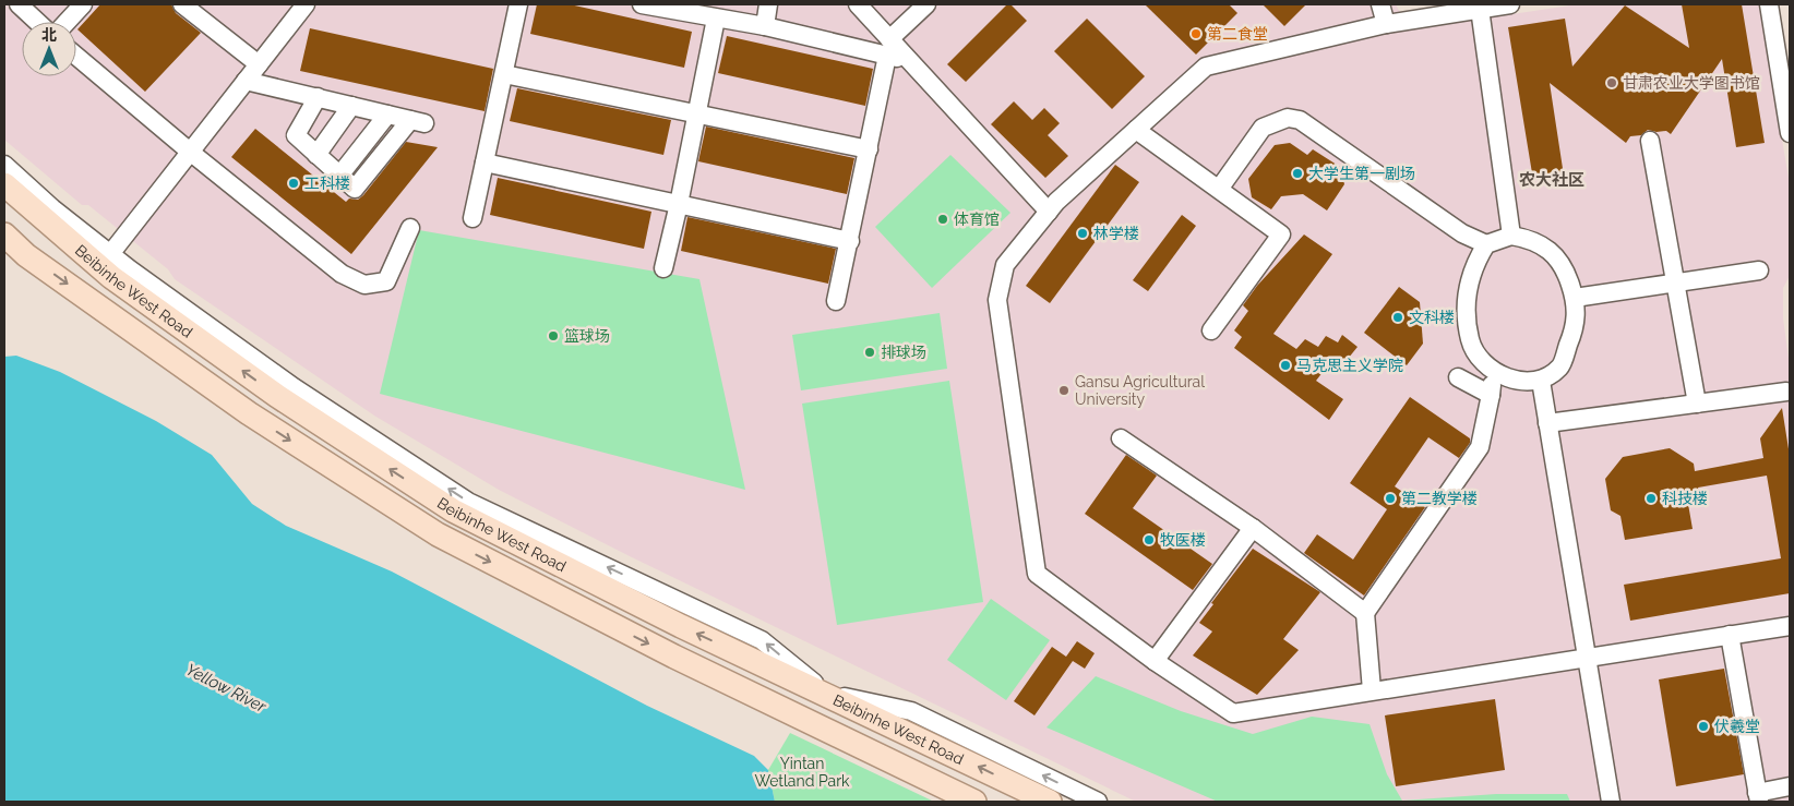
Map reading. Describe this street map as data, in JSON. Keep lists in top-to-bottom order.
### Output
{
  "streets": {
    "main road": ["Beibinhe West Road"]
  },
  "districts": ["农大社区"],
  "water": ["Yellow River"],
  "parks": ["Yintan Wetland Park"],
  "places": [
    "第二食堂",
    "甘肃农业大学图书馆",
    "大学生第一剧场",
    "工科楼",
    "体育馆",
    "林学楼",
    "文科楼",
    "篮球场",
    "排球场",
    "马克思主义学院",
    "Gansu Agricultural University",
    "第二教学楼",
    "科技楼",
    "牧医楼",
    "伏羲堂"
  ],
  "north": "top"
}
